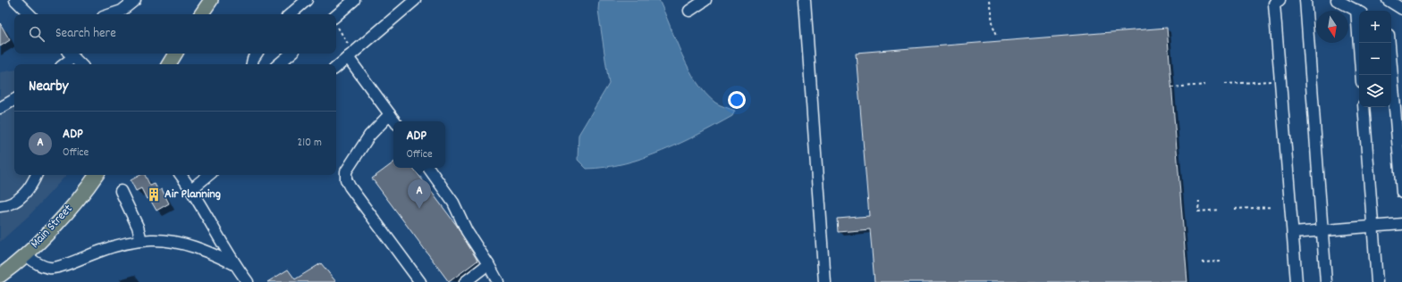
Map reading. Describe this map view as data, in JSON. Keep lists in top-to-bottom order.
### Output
{
  "streets": {
    "main road": ["Main Street"]
  },
  "places": {
    "building": ["Air Planning"]
  },
  "north": "bottom",
  "page": {
    "map_buttons": ["+", "−"],
    "search": "Search here",
    "heading": "Nearby",
    "list": [
      {
        "mark": "A",
        "name": "ADP",
        "note": "Office",
        "value": "210 m"
      }
    ],
    "popup": ["ADP", "Office"],
    "pins": "A"
  }
}
